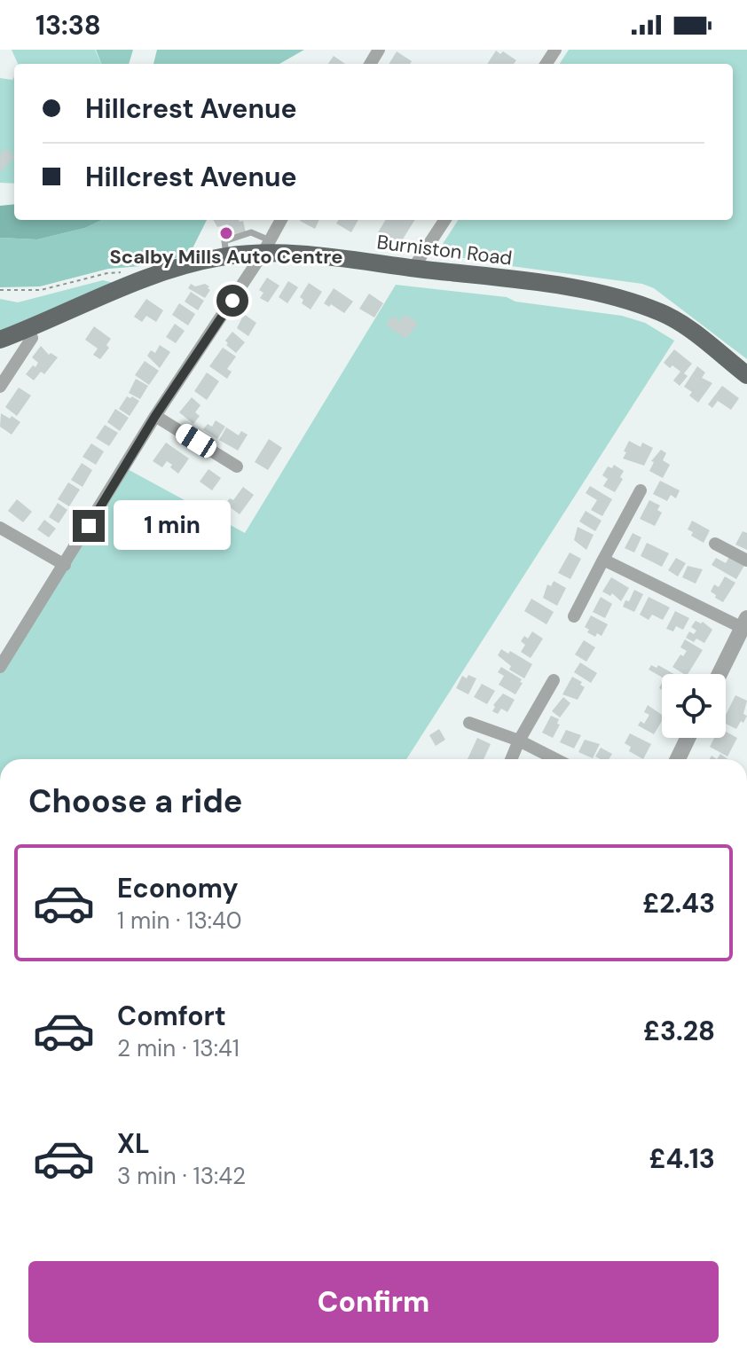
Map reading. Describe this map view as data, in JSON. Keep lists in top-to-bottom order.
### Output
{
  "streets": {
    "main road": ["Burniston Road"]
  },
  "places": ["Scalby Mills Auto Centre"],
  "page": {
    "status": "13:38",
    "banner": ["Hillcrest Avenue", "Hillcrest Avenue"],
    "bubble": "1 min",
    "heading": "Choose a ride",
    "list": [
      {
        "name": "Economy",
        "note": "1 min · 13:40",
        "value": "£2.43"
      },
      {
        "name": "Comfort",
        "note": "2 min · 13:41",
        "value": "£3.28"
      },
      {
        "name": "XL",
        "note": "3 min · 13:42",
        "value": "£4.13"
      }
    ],
    "buttons": "Confirm"
  }
}
